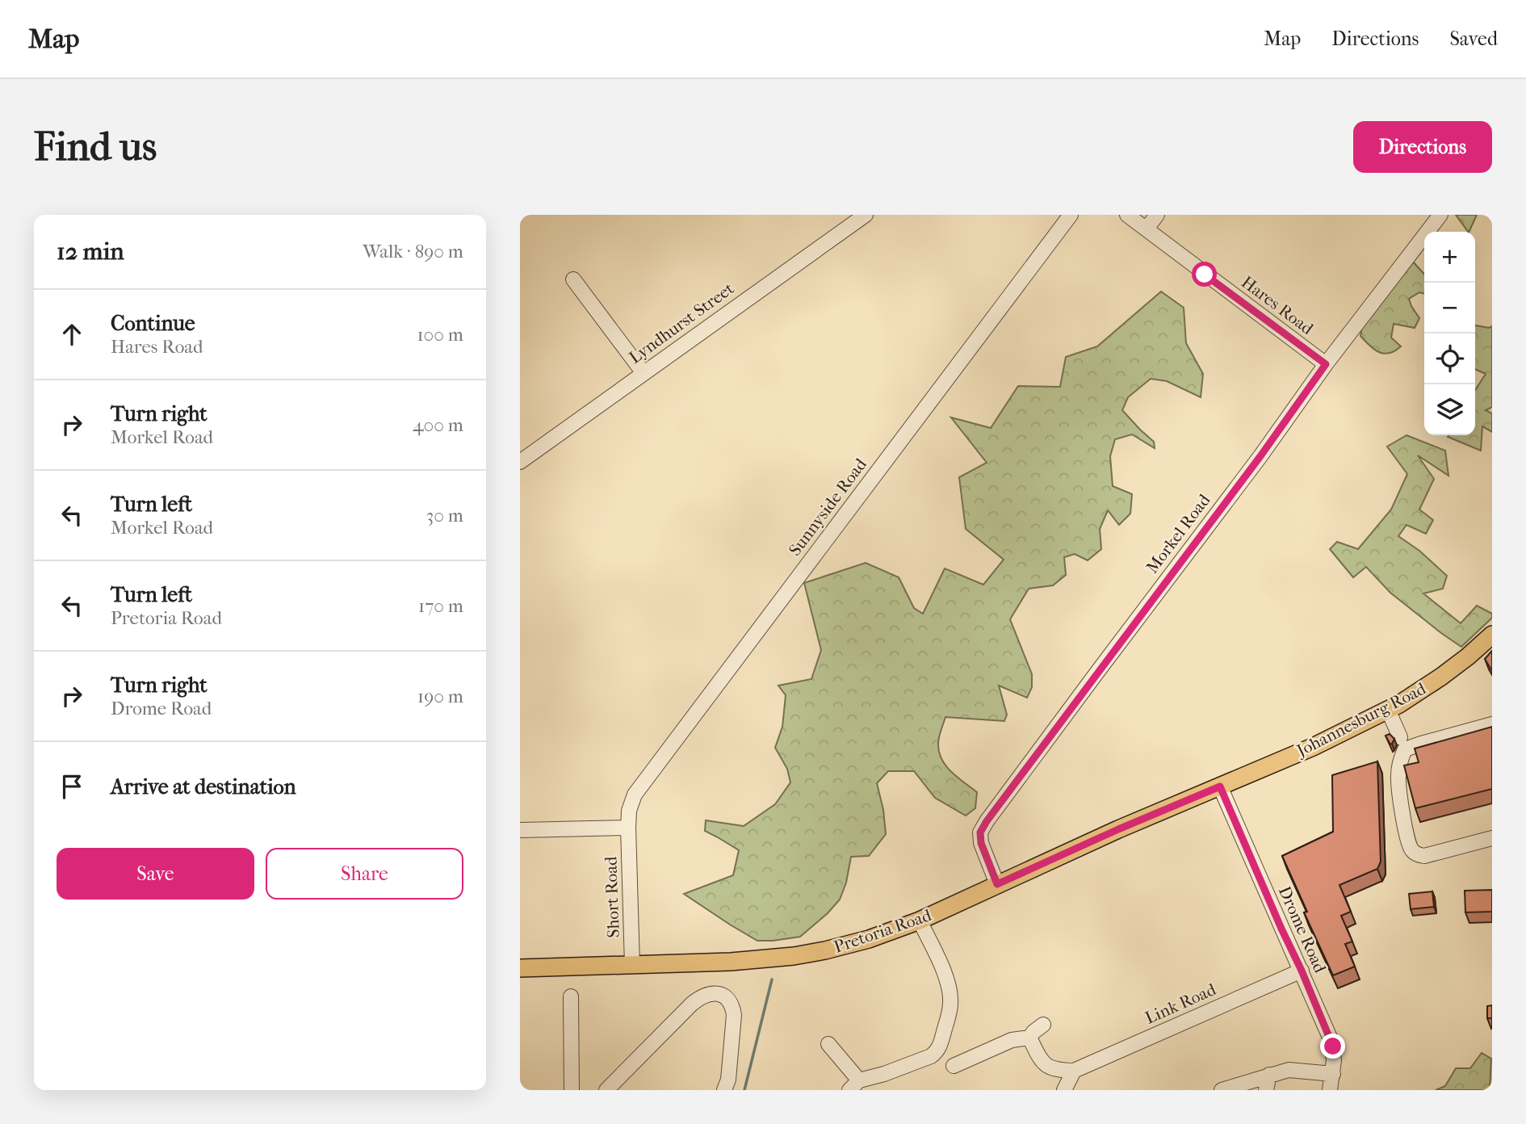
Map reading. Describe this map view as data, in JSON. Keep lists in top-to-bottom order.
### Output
{
  "streets": {
    "main road": ["Johannesburg Road", "Pretoria Road"],
    "street": [
      "Hares Road",
      "Lyndhurst Street",
      "Sunnyside Road",
      "Morkel Road",
      "Short Road",
      "Drome Road",
      "Link Road"
    ]
  },
  "crossings": [
    ["Hares Road", "Morkel Road"],
    ["Sunnyside Road", "Short Road"],
    ["Morkel Road", "Pretoria Road"],
    ["Johannesburg Road", "Drome Road"],
    ["Johannesburg Road", "Pretoria Road"],
    ["Short Road", "Pretoria Road"],
    ["Drome Road", "Pretoria Road"],
    ["Drome Road", "Link Road"]
  ],
  "page": {
    "header": "Map",
    "nav": ["Map", "Directions", "Saved"],
    "buttons": [
      "Directions",
      ["Save", "Share"]
    ],
    "title": "Find us",
    "heading": ["12 min", "Walk · 890 m"],
    "map_buttons": ["+", "−"],
    "list": [
      ["Continue", "Hares Road", "100 m"],
      ["Turn right", "Morkel Road", "400 m"],
      ["Turn left", "Morkel Road", "30 m"],
      ["Turn left", "Pretoria Road", "170 m"],
      ["Turn right", "Drome Road", "190 m"],
      "Arrive at destination"
    ]
  }
}
